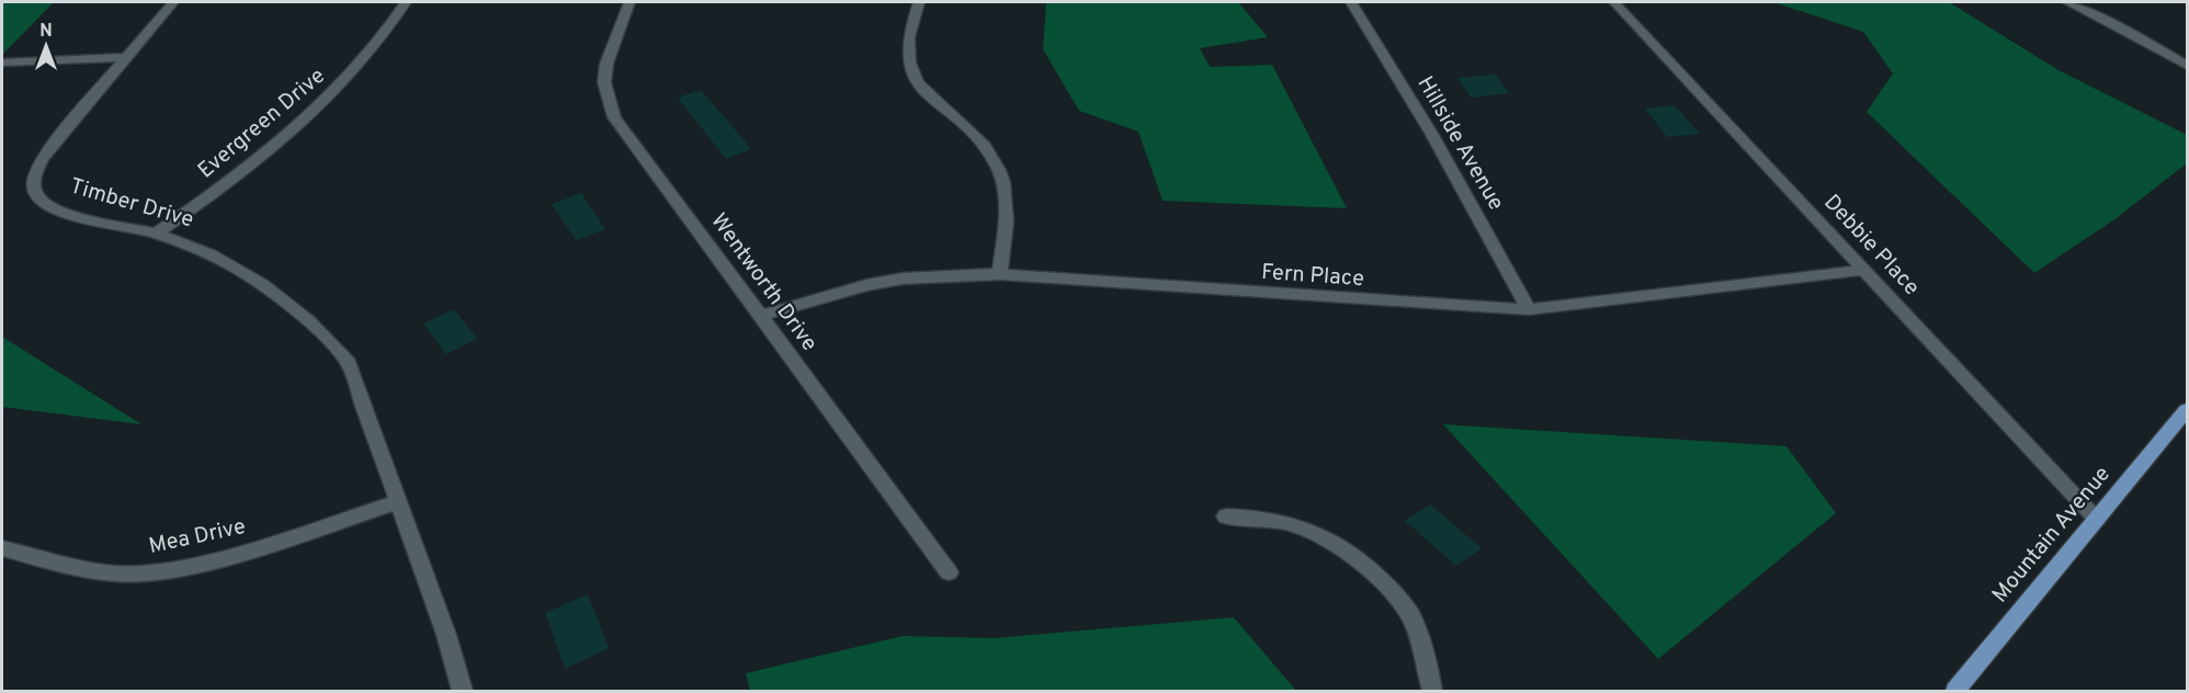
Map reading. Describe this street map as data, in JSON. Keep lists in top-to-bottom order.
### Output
{
  "streets": {
    "main road": ["Mountain Avenue"],
    "street": [
      "Evergreen Drive",
      "Hillside Avenue",
      "Timber Drive",
      "Debbie Place",
      "Fern Place",
      "Wentworth Drive",
      "Mea Drive"
    ]
  },
  "crossings": [
    ["Evergreen Drive", "Timber Drive"],
    ["Hillside Avenue", "Fern Place"],
    ["Timber Drive", "Mea Drive"],
    ["Debbie Place", "Fern Place"],
    ["Debbie Place", "Mountain Avenue"],
    ["Fern Place", "Wentworth Drive"]
  ],
  "north": "top"
}
